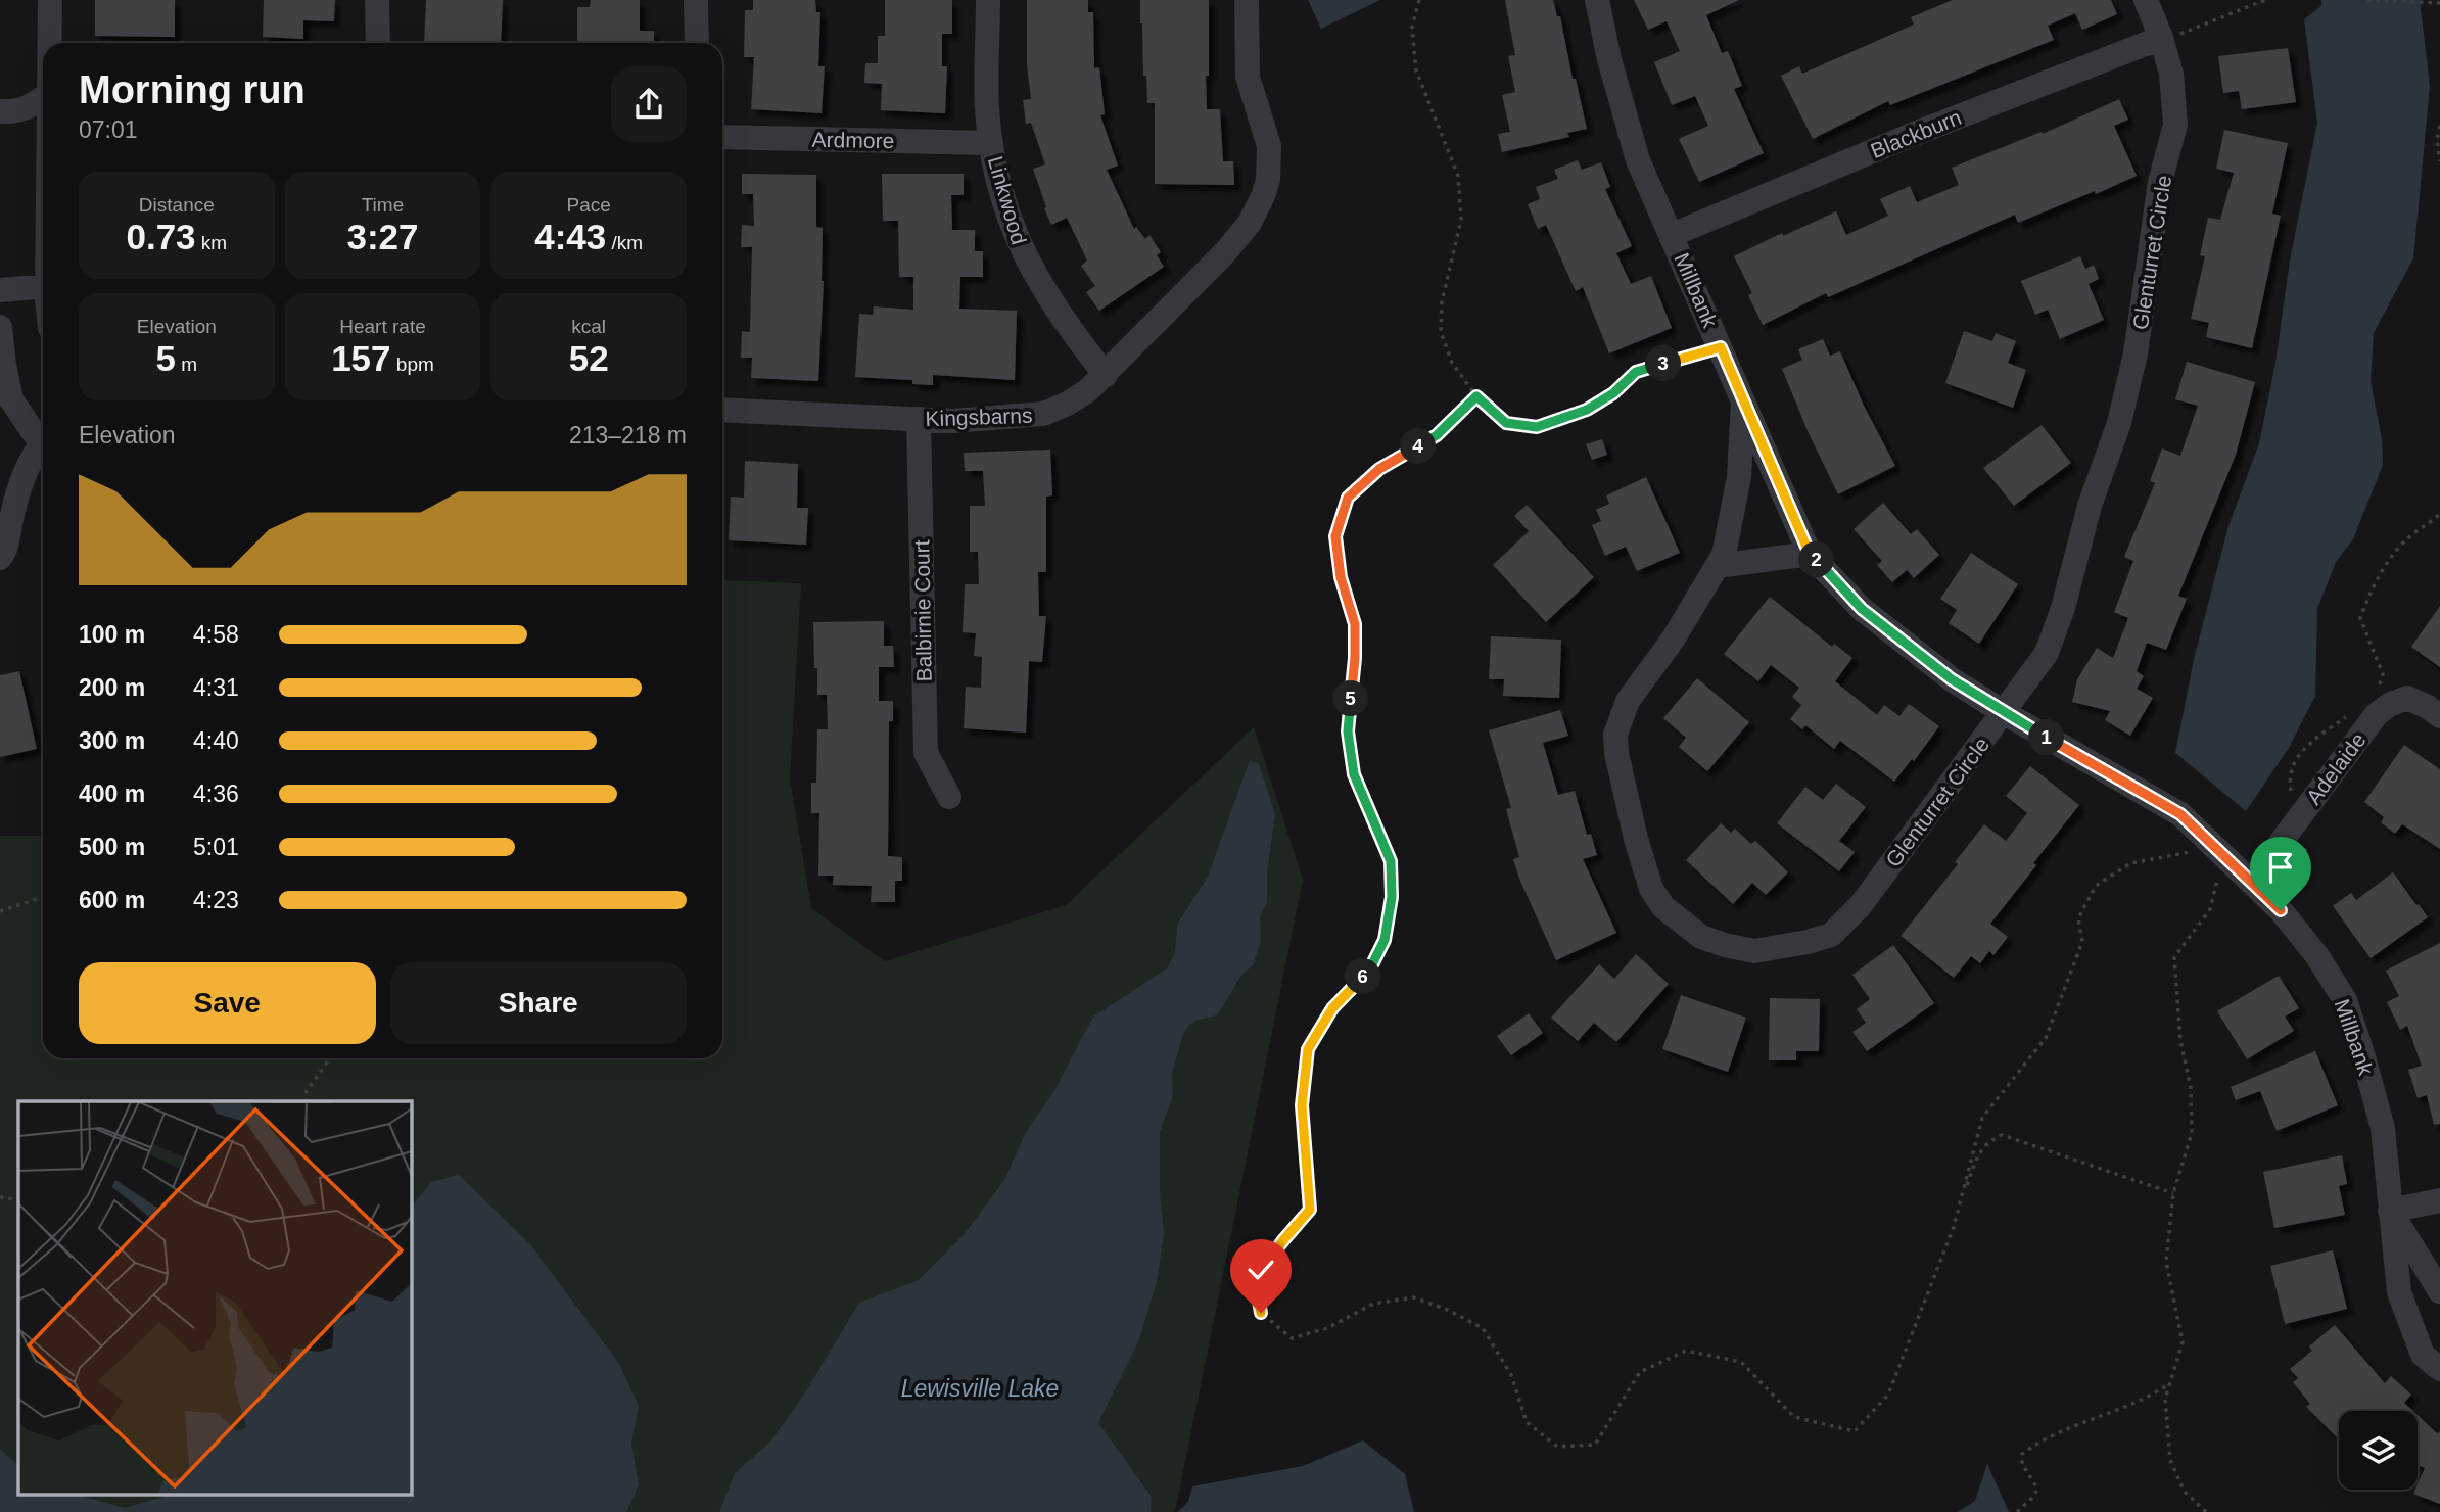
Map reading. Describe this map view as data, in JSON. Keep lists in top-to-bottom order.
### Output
{
  "streets": {
    "street": [
      "Blackburn",
      "Ardmore",
      "Linkwood",
      "Glenturret Circle",
      "Millbank",
      "Kingsbarns",
      "Balbirnie Court",
      "Adelaide"
    ]
  },
  "crossings": [
    ["Blackburn", "Glenturret Circle"],
    ["Blackburn", "Millbank"],
    ["Ardmore", "Linkwood"],
    ["Linkwood", "Kingsbarns"],
    ["Glenturret Circle", "Millbank"],
    ["Millbank", "Adelaide"],
    ["Kingsbarns", "Balbirnie Court"]
  ],
  "water": ["Lewisville Lake"],
  "page": {
    "heading": ["Morning run", "07:01"],
    "stats": [
      ["Distance", "0.73 km"],
      ["Time", "3:27"],
      ["Pace", "4:43 /km"],
      ["Elevation", "5 m"],
      ["Heart rate", "157 bpm"],
      ["kcal", "52"]
    ],
    "pins": [
      "3",
      "4",
      "2",
      "5",
      "1",
      "6"
    ],
    "chart": ["Elevation", "213–218 m"],
    "list": [
      {
        "name": "100 m",
        "note": "4:58"
      },
      {
        "name": "200 m",
        "note": "4:31"
      },
      {
        "name": "300 m",
        "note": "4:40"
      },
      {
        "name": "400 m",
        "note": "4:36"
      },
      {
        "name": "500 m",
        "note": "5:01"
      },
      {
        "name": "600 m",
        "note": "4:23"
      }
    ],
    "buttons": ["Save", "Share"]
  }
}
